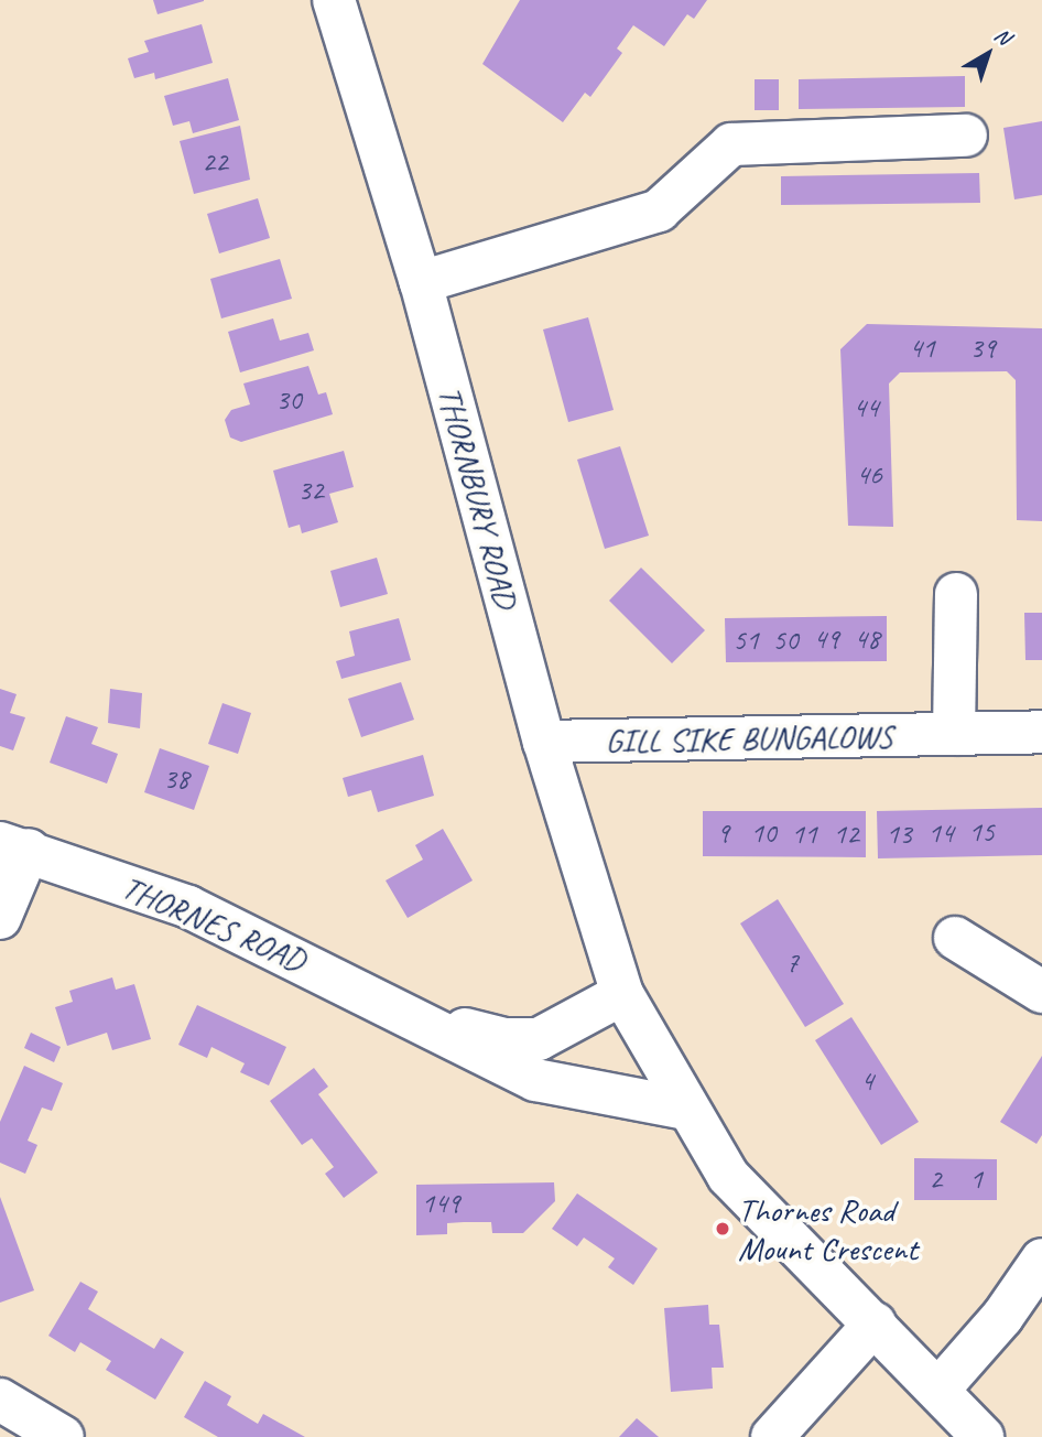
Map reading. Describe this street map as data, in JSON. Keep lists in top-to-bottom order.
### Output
{
  "streets": {
    "street": ["THORNBURY ROAD", "GILL SIKE BUNGALOWS", "THORNES ROAD"]
  },
  "crossings": [
    ["THORNBURY ROAD", "GILL SIKE BUNGALOWS"],
    ["THORNBURY ROAD", "THORNES ROAD"]
  ],
  "places": ["Thornes Road Mount Crescent"],
  "house_numbers": [
    "22",
    "41",
    "39",
    "30",
    "44",
    "46",
    "32",
    "49",
    "48",
    "51",
    "50",
    "38",
    "15",
    "9",
    "10",
    "14",
    "11",
    "12",
    "13",
    "7",
    "4",
    "2",
    "1",
    "149"
  ],
  "north": "top right"
}
